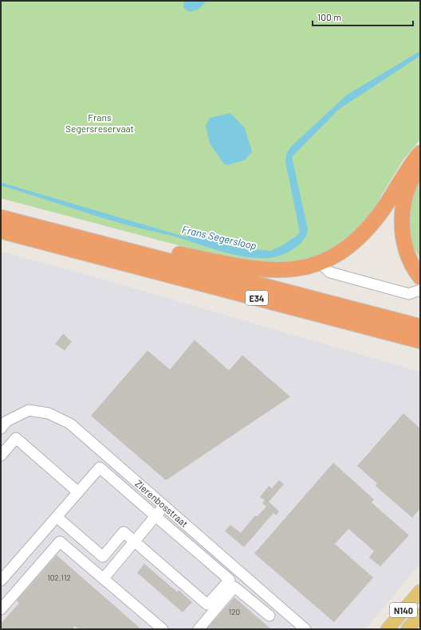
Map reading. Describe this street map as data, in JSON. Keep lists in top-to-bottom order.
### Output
{
  "streets": {
    "highway": ["E34"],
    "main road": ["N140"],
    "street": ["Zierenbosstraat"]
  },
  "water": ["Frans Segersloop"],
  "parks": ["Frans Segersreservaat"],
  "house_numbers": ["102,112", "120"],
  "scale_bar": "100 m"
}
